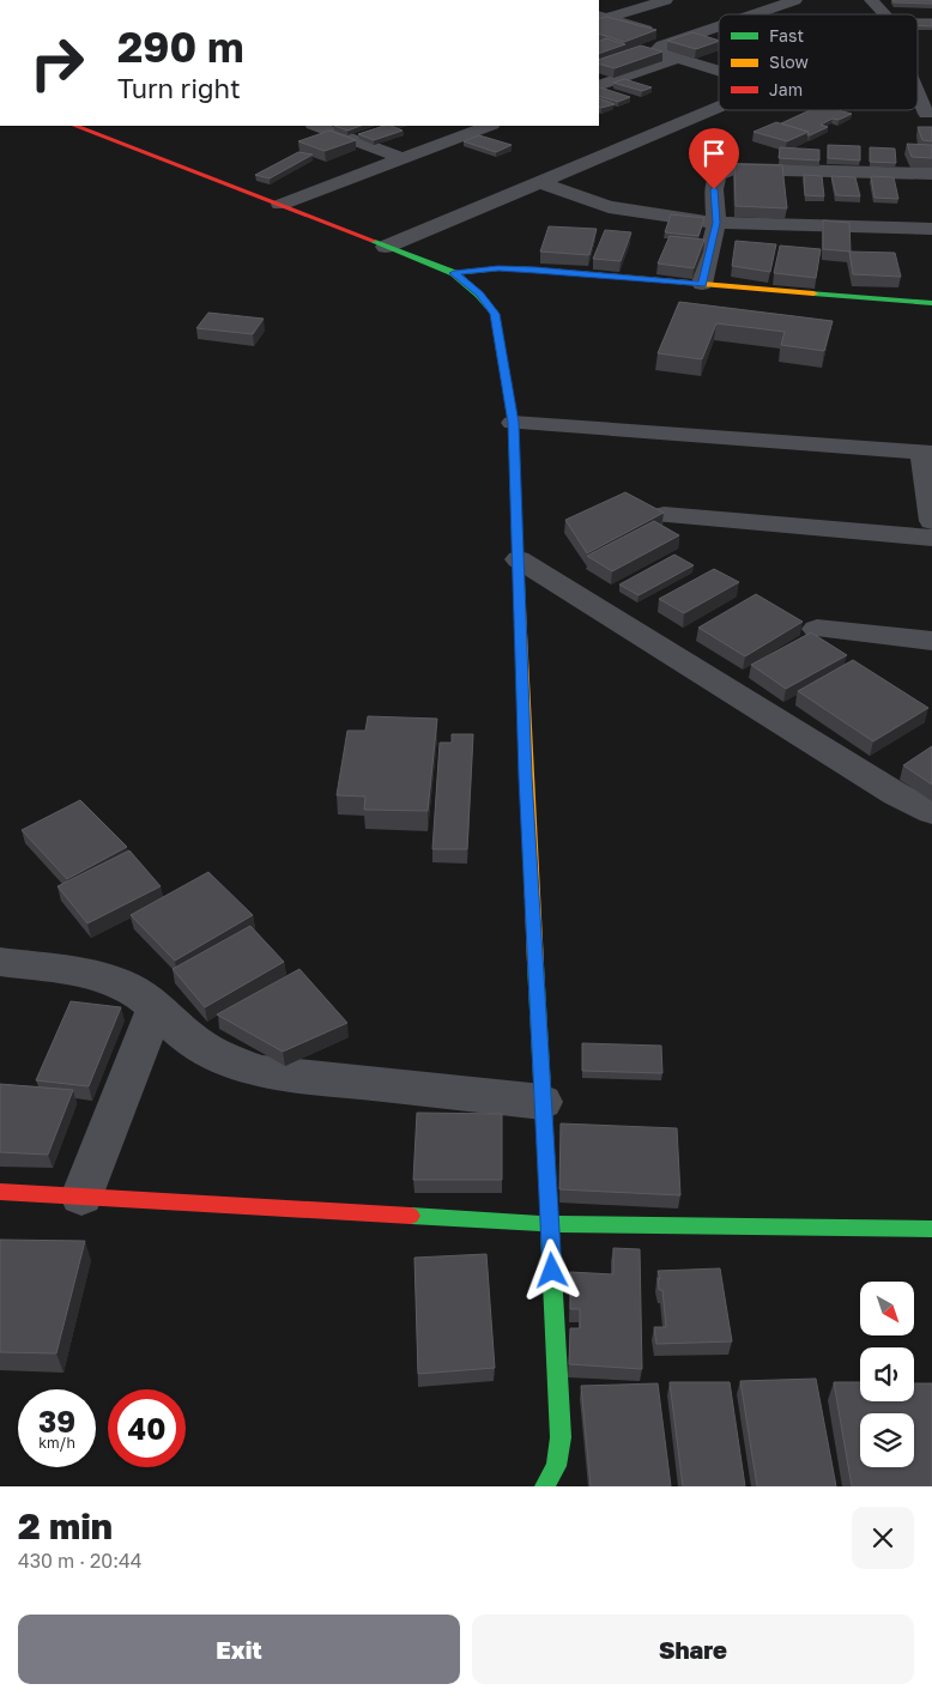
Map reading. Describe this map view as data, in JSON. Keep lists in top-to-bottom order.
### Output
{
  "legend": ["Fast", "Slow", "Jam"],
  "north": "bottom right",
  "page": {
    "turn": ["290 m", "Turn right"],
    "speed": "39 km/h",
    "limit": "40",
    "heading": ["2 min", "430 m · 20:44"],
    "buttons": ["Exit", "Share"]
  }
}
